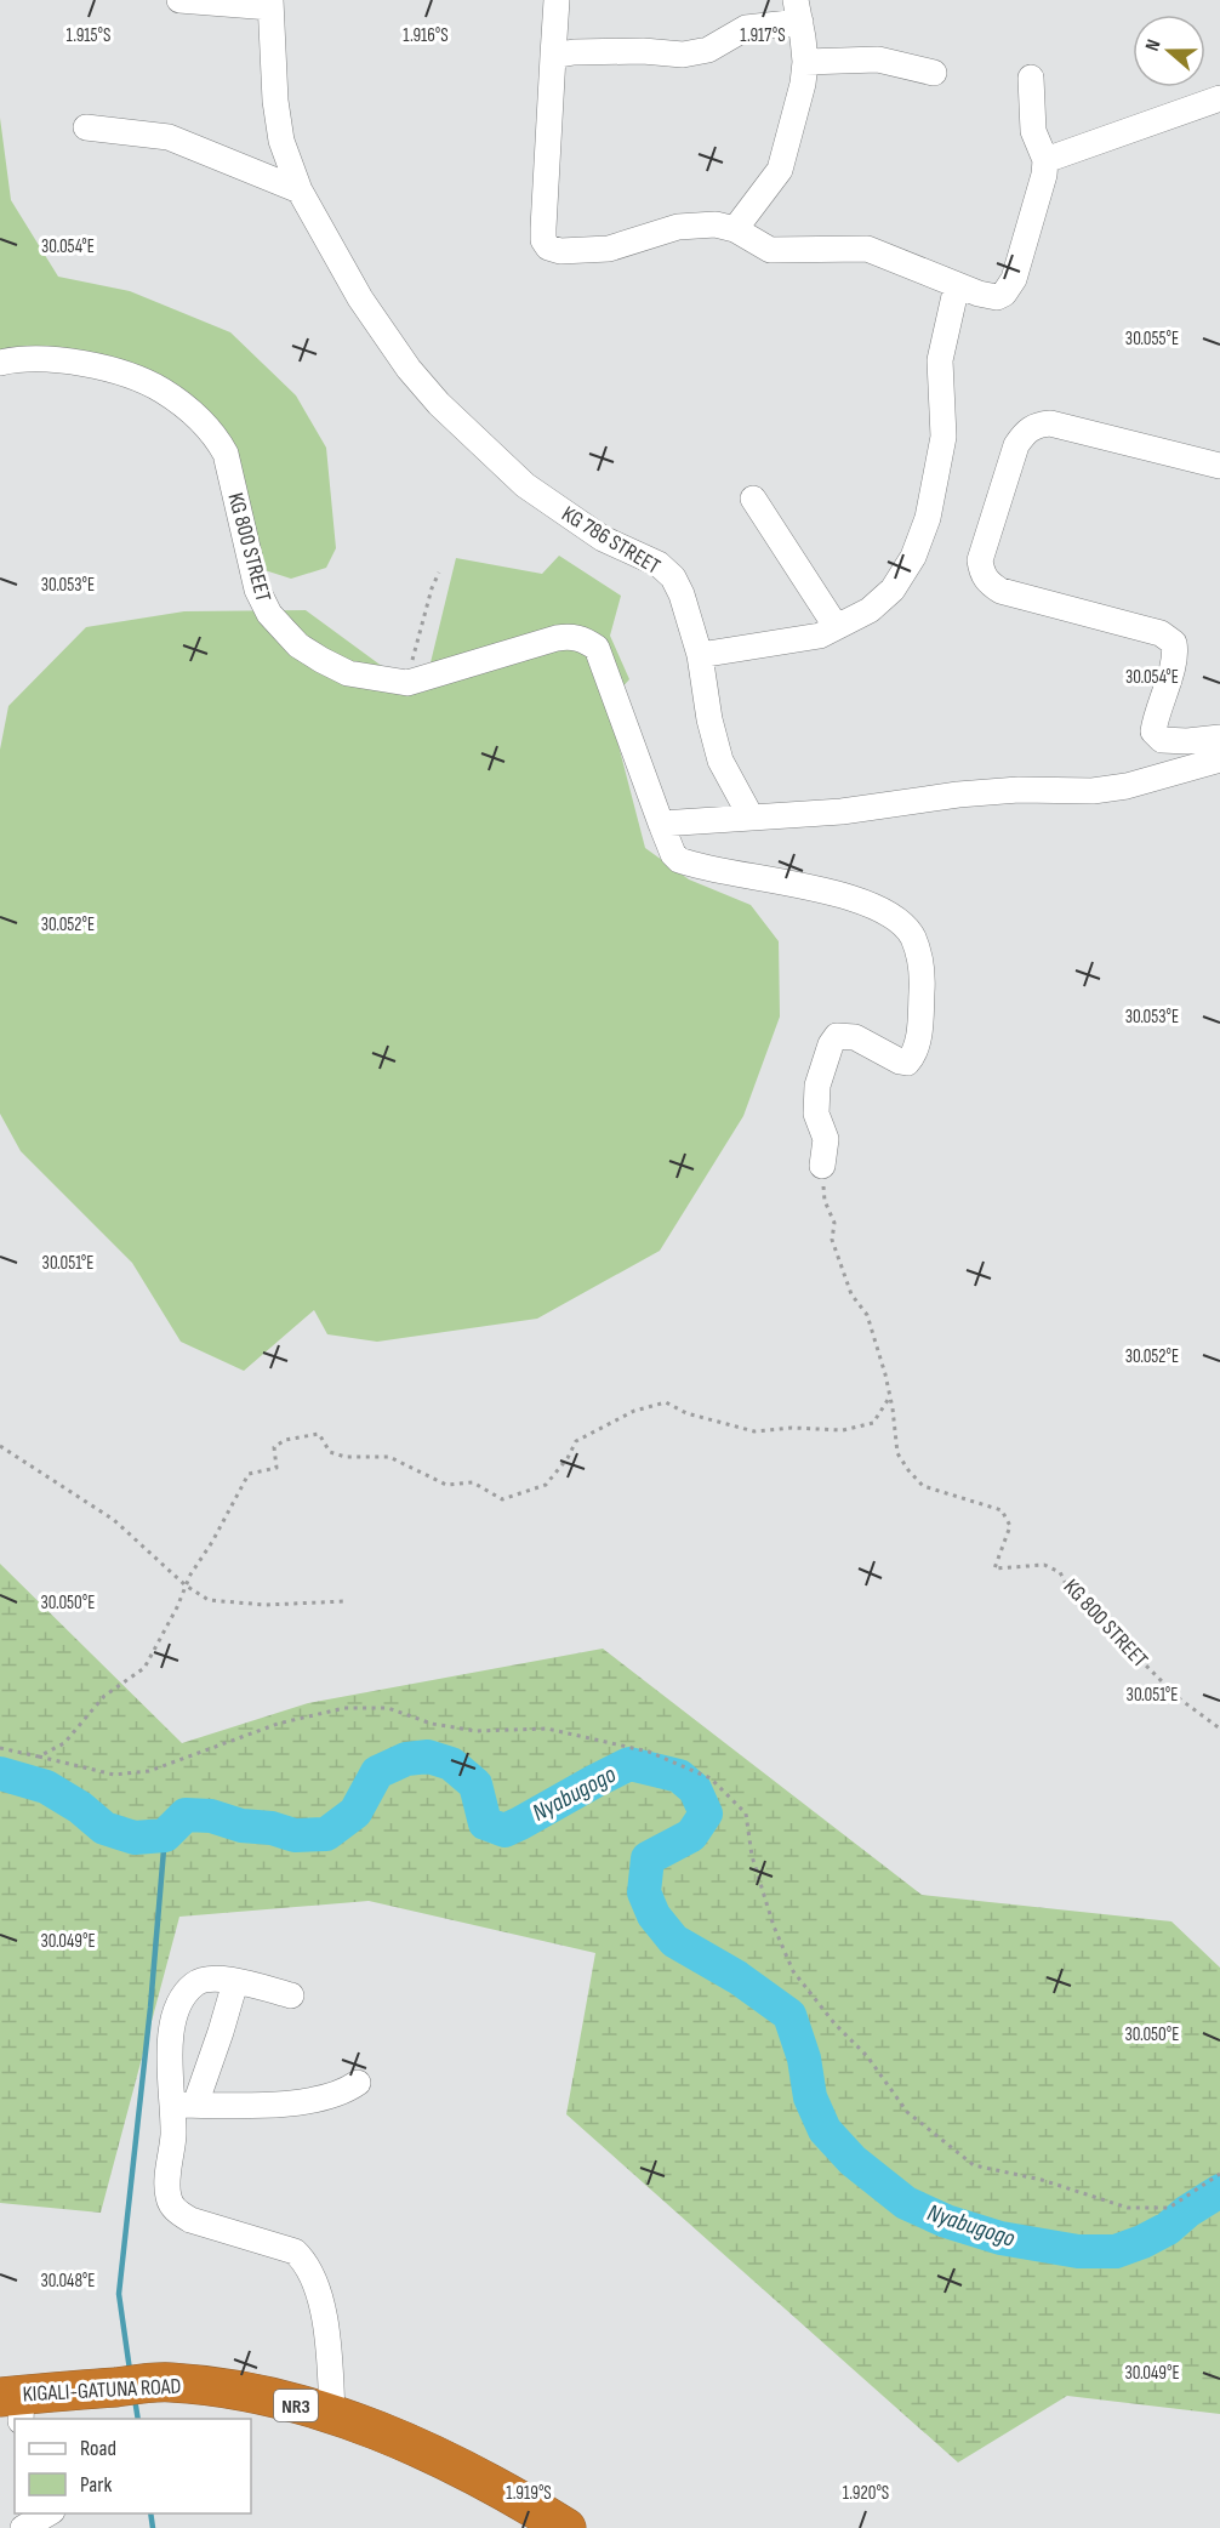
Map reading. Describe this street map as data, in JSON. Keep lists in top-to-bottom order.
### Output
{
  "streets": {
    "highway": ["KIGALI-GATUNA ROAD", "NR3"],
    "street": ["KG 786 STREET", "KG 800 STREET"]
  },
  "water": ["Nyabugogo"],
  "legend": ["Road", "Park"],
  "north": "left",
  "coordinates": [
    "1.916°S",
    "1.917°S",
    "1.915°S",
    "30.054°E",
    "30.055°E",
    "30.053°E",
    "30.052°E",
    "30.051°E",
    "30.050°E",
    "30.049°E",
    "30.048°E",
    "1.919°S",
    "1.920°S"
  ]
}
